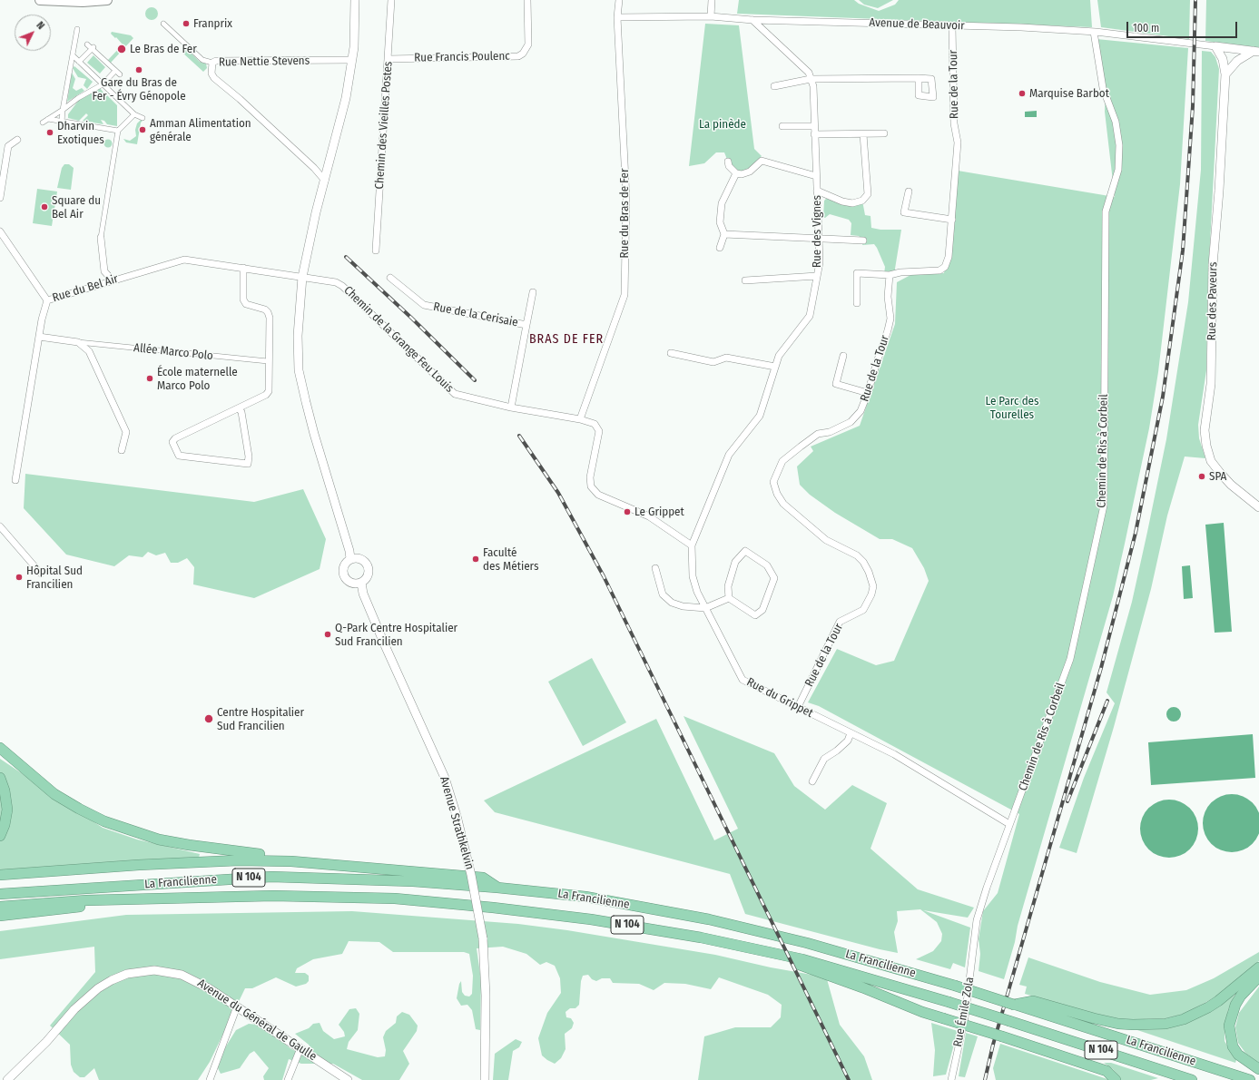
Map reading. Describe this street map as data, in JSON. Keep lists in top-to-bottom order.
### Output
{
  "streets": {
    "highway": ["N 104", "La Francilienne"],
    "street": [
      "Avenue de Beauvoir",
      "Rue Francis Poulenc",
      "Rue Nettie Stevens",
      "Rue de la Tour",
      "Chemin des Vieilles Postes",
      "Rue du Bras de Fer",
      "Rue des Vignes",
      "Rue du Bel Air",
      "Rue des Paveurs",
      "Rue de la Cerisaie",
      "Chemin de la Grange Feu Louis",
      "Allée Marco Polo",
      "Chemin de Ris à Corbeil",
      "Rue du Grippet",
      "Avenue Strathkelvin",
      "Rue Émile Zola",
      "Avenue du Général de Gaulle"
    ]
  },
  "crossings": [
    ["Avenue de Beauvoir", "Rue de la Tour"],
    ["Avenue de Beauvoir", "Rue du Bras de Fer"],
    ["Avenue de Beauvoir", "Rue des Vignes"],
    ["Avenue de Beauvoir", "Rue des Paveurs"],
    ["Avenue de Beauvoir", "Chemin de Ris à Corbeil"],
    ["Rue Francis Poulenc", "Chemin des Vieilles Postes"],
    ["Rue de la Tour", "Rue du Grippet"],
    ["Rue du Bras de Fer", "Chemin de la Grange Feu Louis"],
    ["Rue des Vignes", "Rue du Grippet"],
    ["Rue du Bel Air", "Chemin de la Grange Feu Louis"],
    ["Rue de la Cerisaie", "Chemin de la Grange Feu Louis"],
    ["Chemin de Ris à Corbeil", "Rue du Grippet"],
    ["Chemin de Ris à Corbeil", "Rue Émile Zola"]
  ],
  "districts": ["BRAS DE FER"],
  "parks": ["La pinède", "Le Parc des Tourelles"],
  "places": [
    "Franprix",
    "Le Bras de Fer",
    "Gare du Bras de Fer - Évry Génopole",
    "Marquise Barbot",
    "Amman Alimentation générale",
    "Dharvin Exotiques",
    "Square du Bel Air",
    "École maternelle Marco Polo",
    "SPA",
    "Le Grippet",
    "Faculté des Métiers",
    "Hôpital Sud Francilien",
    "Q-Park Centre Hospitalier Sud Francilien",
    "Centre Hospitalier Sud Francilien"
  ],
  "scale_bar": "100 m",
  "north": "top right"
}
